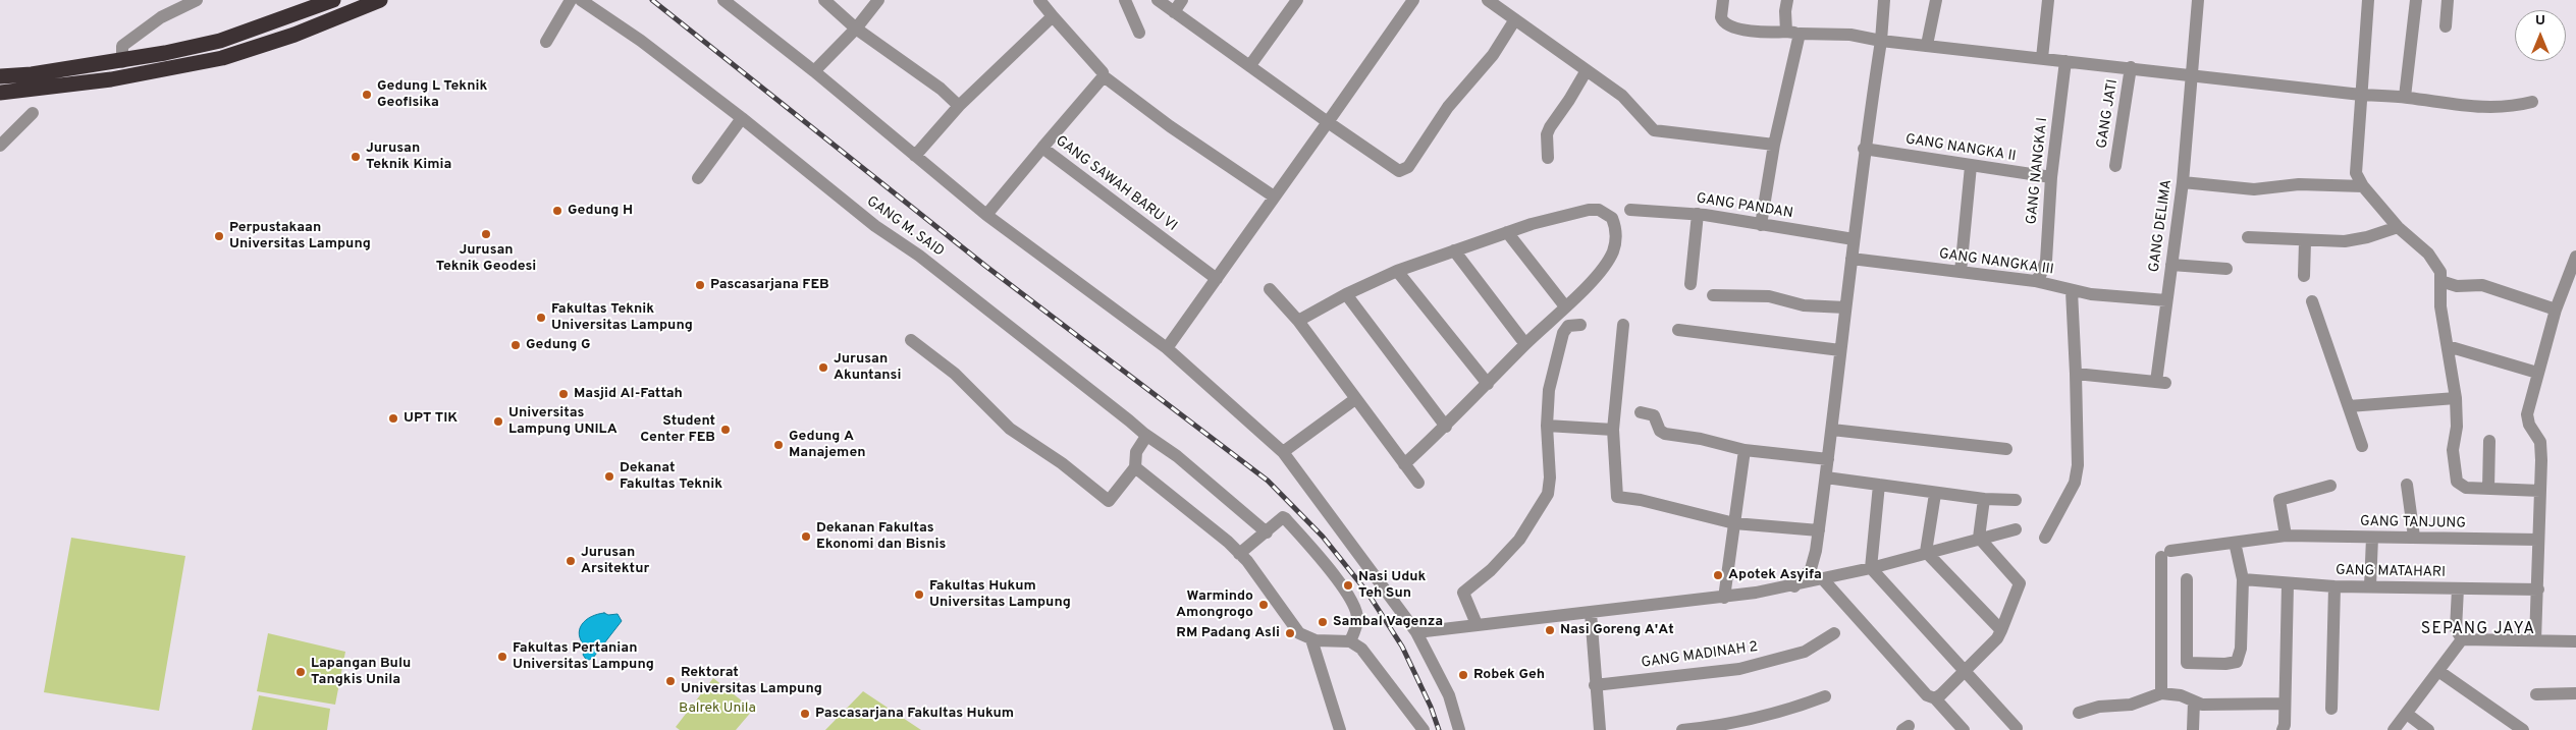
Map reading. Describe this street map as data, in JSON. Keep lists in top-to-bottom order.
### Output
{
  "streets": {
    "street": [
      "GANG JATI",
      "GANG NANGKA II",
      "GANG NANGKA I",
      "GANG SAWAH BARU VI",
      "GANG PANDAN",
      "GANG DELIMA",
      "GANG M. SAID",
      "GANG NANGKA III",
      "GANG TANJUNG",
      "GANG MATAHARI",
      "GANG MADINAH 2"
    ]
  },
  "crossings": [
    ["GANG NANGKA II", "GANG NANGKA I"],
    ["GANG NANGKA I", "GANG NANGKA III"],
    ["GANG DELIMA", "GANG NANGKA III"]
  ],
  "districts": ["SEPANG JAYA"],
  "parks": ["Balrek Unila"],
  "places": [
    "Gedung L Teknik Geofisika",
    "Jurusan Teknik Kimia",
    "Gedung H",
    "Jurusan Teknik Geodesi",
    "Perpustakaan Universitas Lampung",
    "Pascasarjana FEB",
    "Fakultas Teknik Universitas Lampung",
    "Gedung G",
    "Jurusan Akuntansi",
    "Masjid Al-Fattah",
    "UPT TIK",
    "Universitas Lampung UNILA",
    "Student Center FEB",
    "Gedung A Manajemen",
    "Dekanat Fakultas Teknik",
    "Dekanan Fakultas Ekonomi dan Bisnis",
    "Jurusan Arsitektur",
    "Apotek Asyifa",
    "Nasi Uduk Teh Sun",
    "Fakultas Hukum Universitas Lampung",
    "Warmindo Amongrogo",
    "Sambal Vagenza",
    "Nasi Goreng A'At",
    "RM Padang Asli",
    "Fakultas Pertanian Universitas Lampung",
    "Lapangan Bulu Tangkis Unila",
    "Robek Geh",
    "Rektorat Universitas Lampung",
    "Pascasarjana Fakultas Hukum"
  ],
  "north": "top"
}
